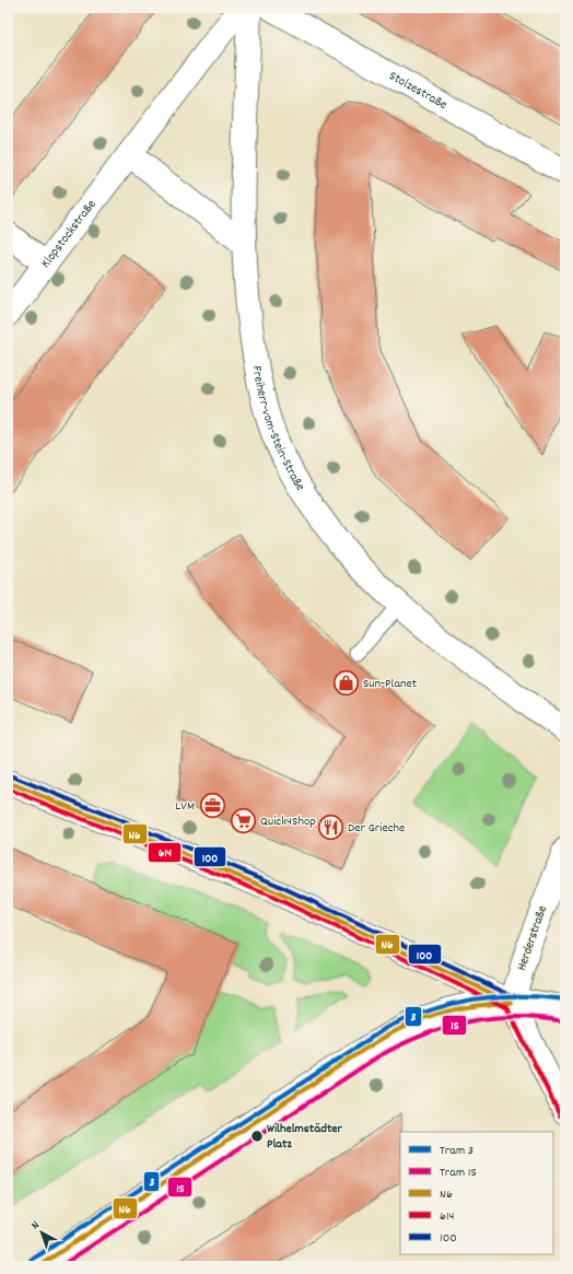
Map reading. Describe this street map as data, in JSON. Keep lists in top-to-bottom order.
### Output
{
  "streets": {
    "street": [
      "Stolzestraße",
      "Klopstockstraße",
      "Freiherr-vom-Stein-Straße",
      "Herderstraße"
    ]
  },
  "places": {
    "shop": ["Sun-Planet"],
    "office": ["LVM"],
    "supermarket": ["Quick4Shop"],
    "restaurant": ["Der Grieche"],
    "other": ["Wilhelmstädter Platz"]
  },
  "lines": [
    "transit line 100",
    "transit line N6",
    "transit line 614",
    "tram line 3",
    "tram line 1S"
  ],
  "legend": [
    "Tram 3",
    "Tram 1S",
    "N6",
    "614",
    "100"
  ],
  "north": "top left"
}
